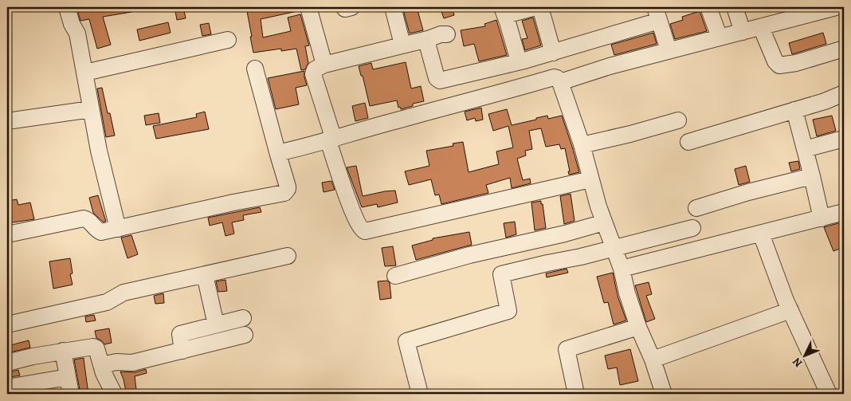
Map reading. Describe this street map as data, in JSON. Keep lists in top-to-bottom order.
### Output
{
  "north": "bottom left"
}
